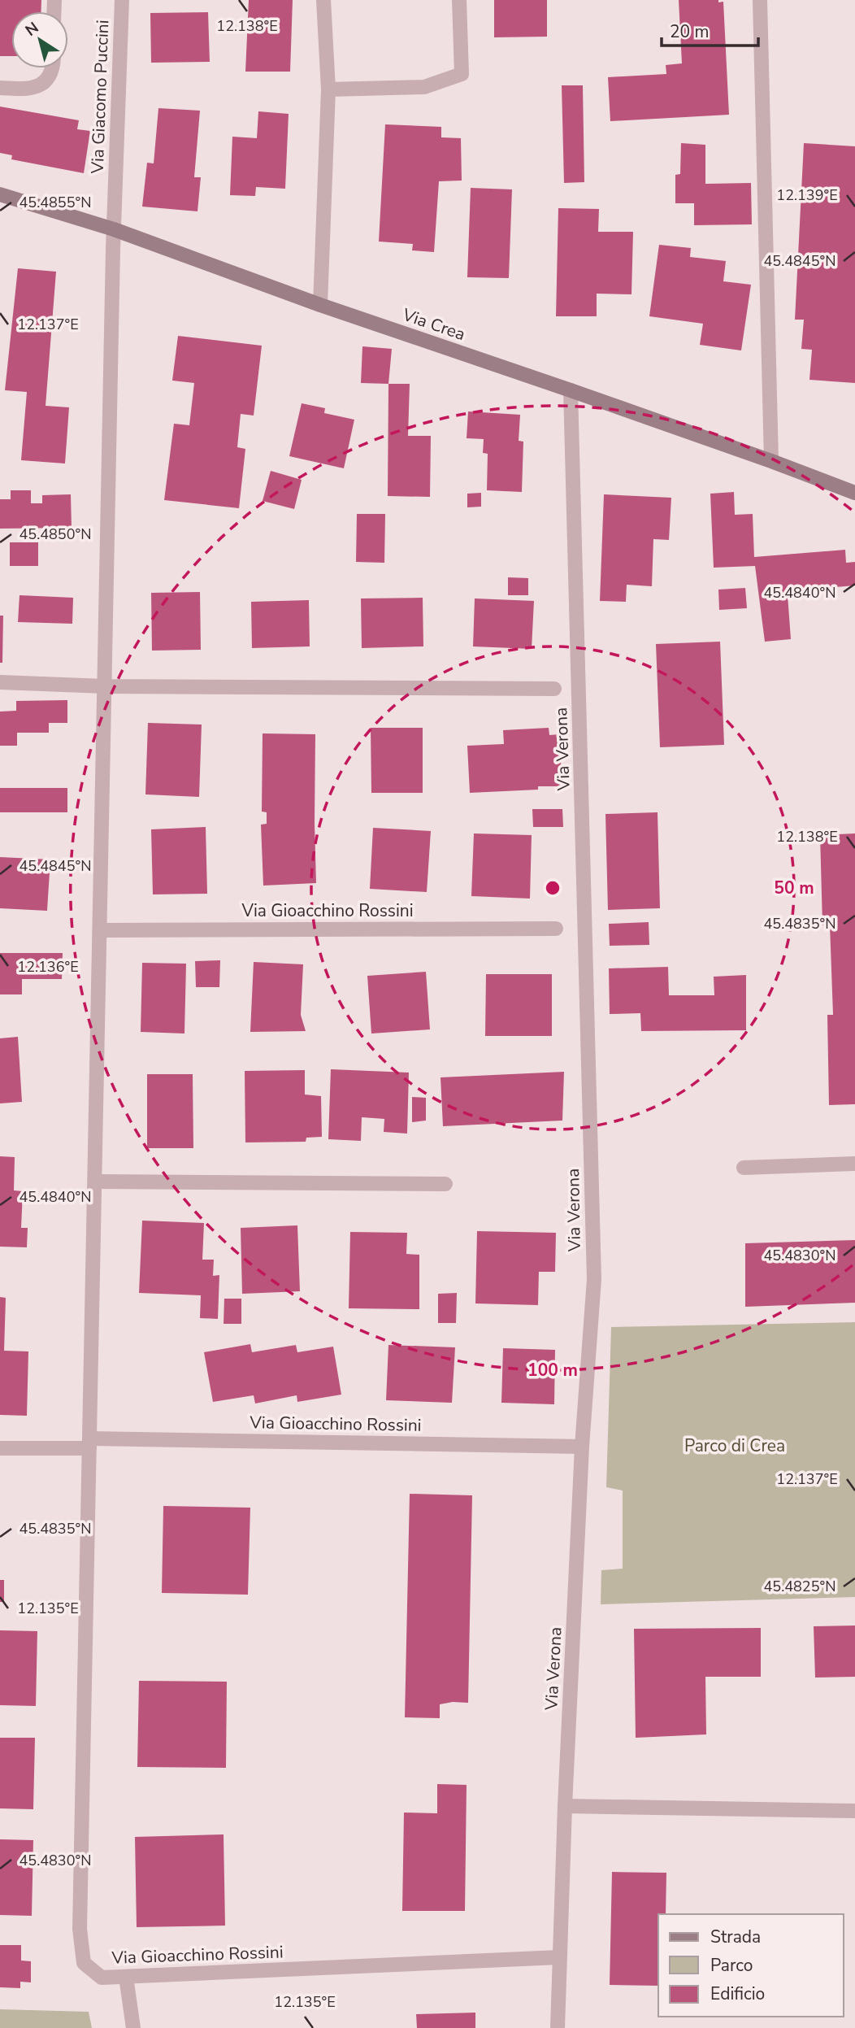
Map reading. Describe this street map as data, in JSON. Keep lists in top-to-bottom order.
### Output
{
  "streets": {
    "street": [
      "Via Giacomo Puccini",
      "Via Crea",
      "Via Verona",
      "Via Gioacchino Rossini"
    ]
  },
  "crossings": [
    ["Via Giacomo Puccini", "Via Crea"],
    ["Via Giacomo Puccini", "Via Gioacchino Rossini"],
    ["Via Crea", "Via Verona"],
    ["Via Crea", "Via Gioacchino Rossini"],
    ["Via Verona", "Via Gioacchino Rossini"]
  ],
  "parks": ["Parco di Crea"],
  "legend": ["Strada", "Parco", "Edificio"],
  "scale_bar": "20 m",
  "north": "top left",
  "coordinates": [
    "12.138°E",
    "12.139°E",
    "45.4855°N",
    "45.4845°N",
    "12.137°E",
    "45.4850°N",
    "45.4840°N",
    "45.4835°N",
    "12.136°E",
    "45.4830°N",
    "45.4825°N",
    "12.135°E"
  ],
  "rings": ["50 m", "100 m"]
}
